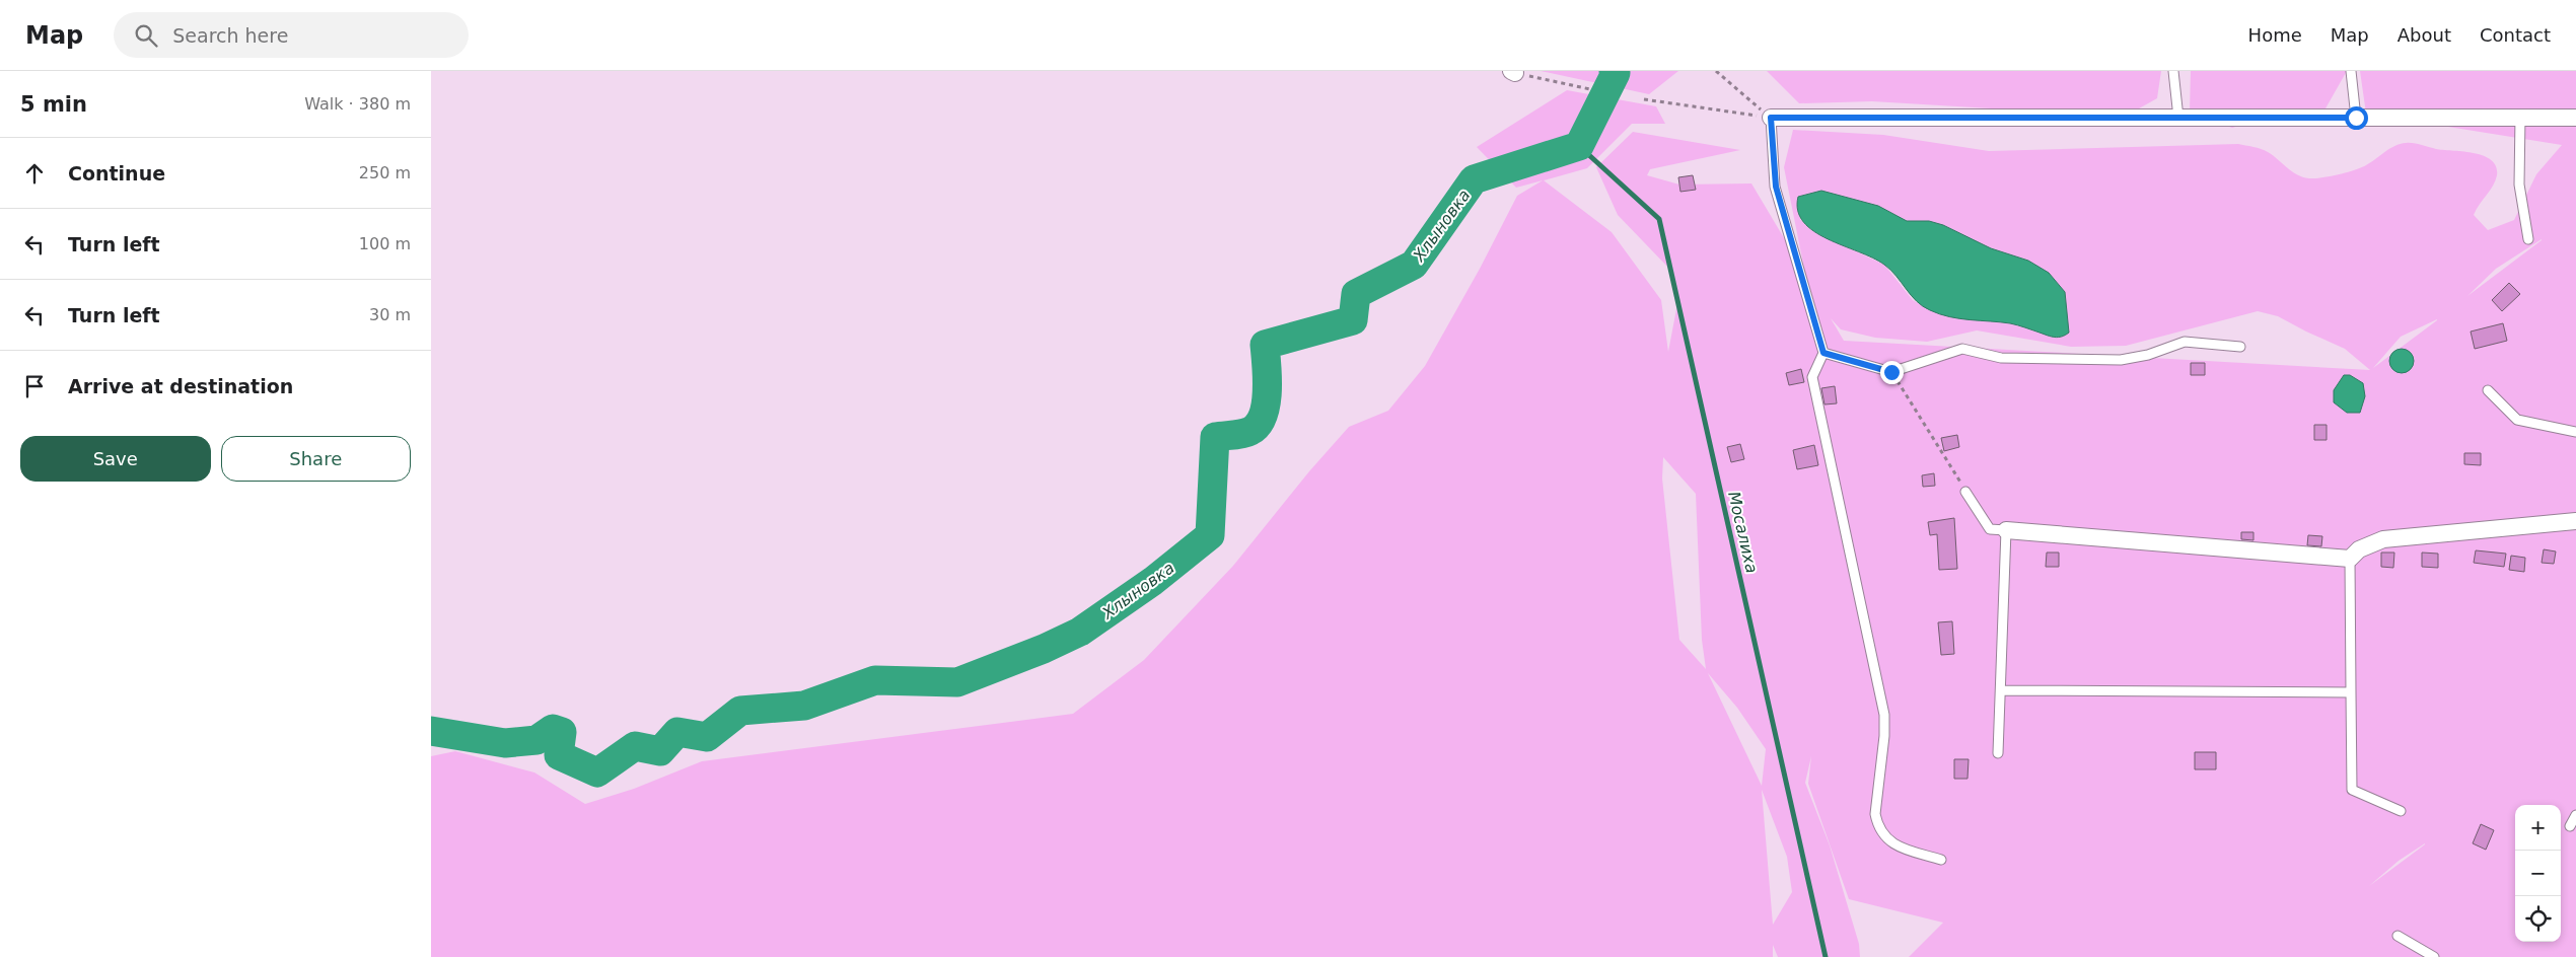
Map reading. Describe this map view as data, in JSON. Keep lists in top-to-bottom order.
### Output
{
  "water": ["Хлыновка", "Мосалиха"],
  "page": {
    "header": "Map",
    "search": "Search here",
    "nav": [
      "Home",
      "Map",
      "About",
      "Contact"
    ],
    "heading": ["5 min", "Walk · 380 m"],
    "list": [
      ["Continue", "250 m"],
      ["Turn left", "100 m"],
      ["Turn left", "30 m"],
      "Arrive at destination"
    ],
    "buttons": ["Save", "Share"],
    "map_buttons": ["+", "−"]
  }
}
